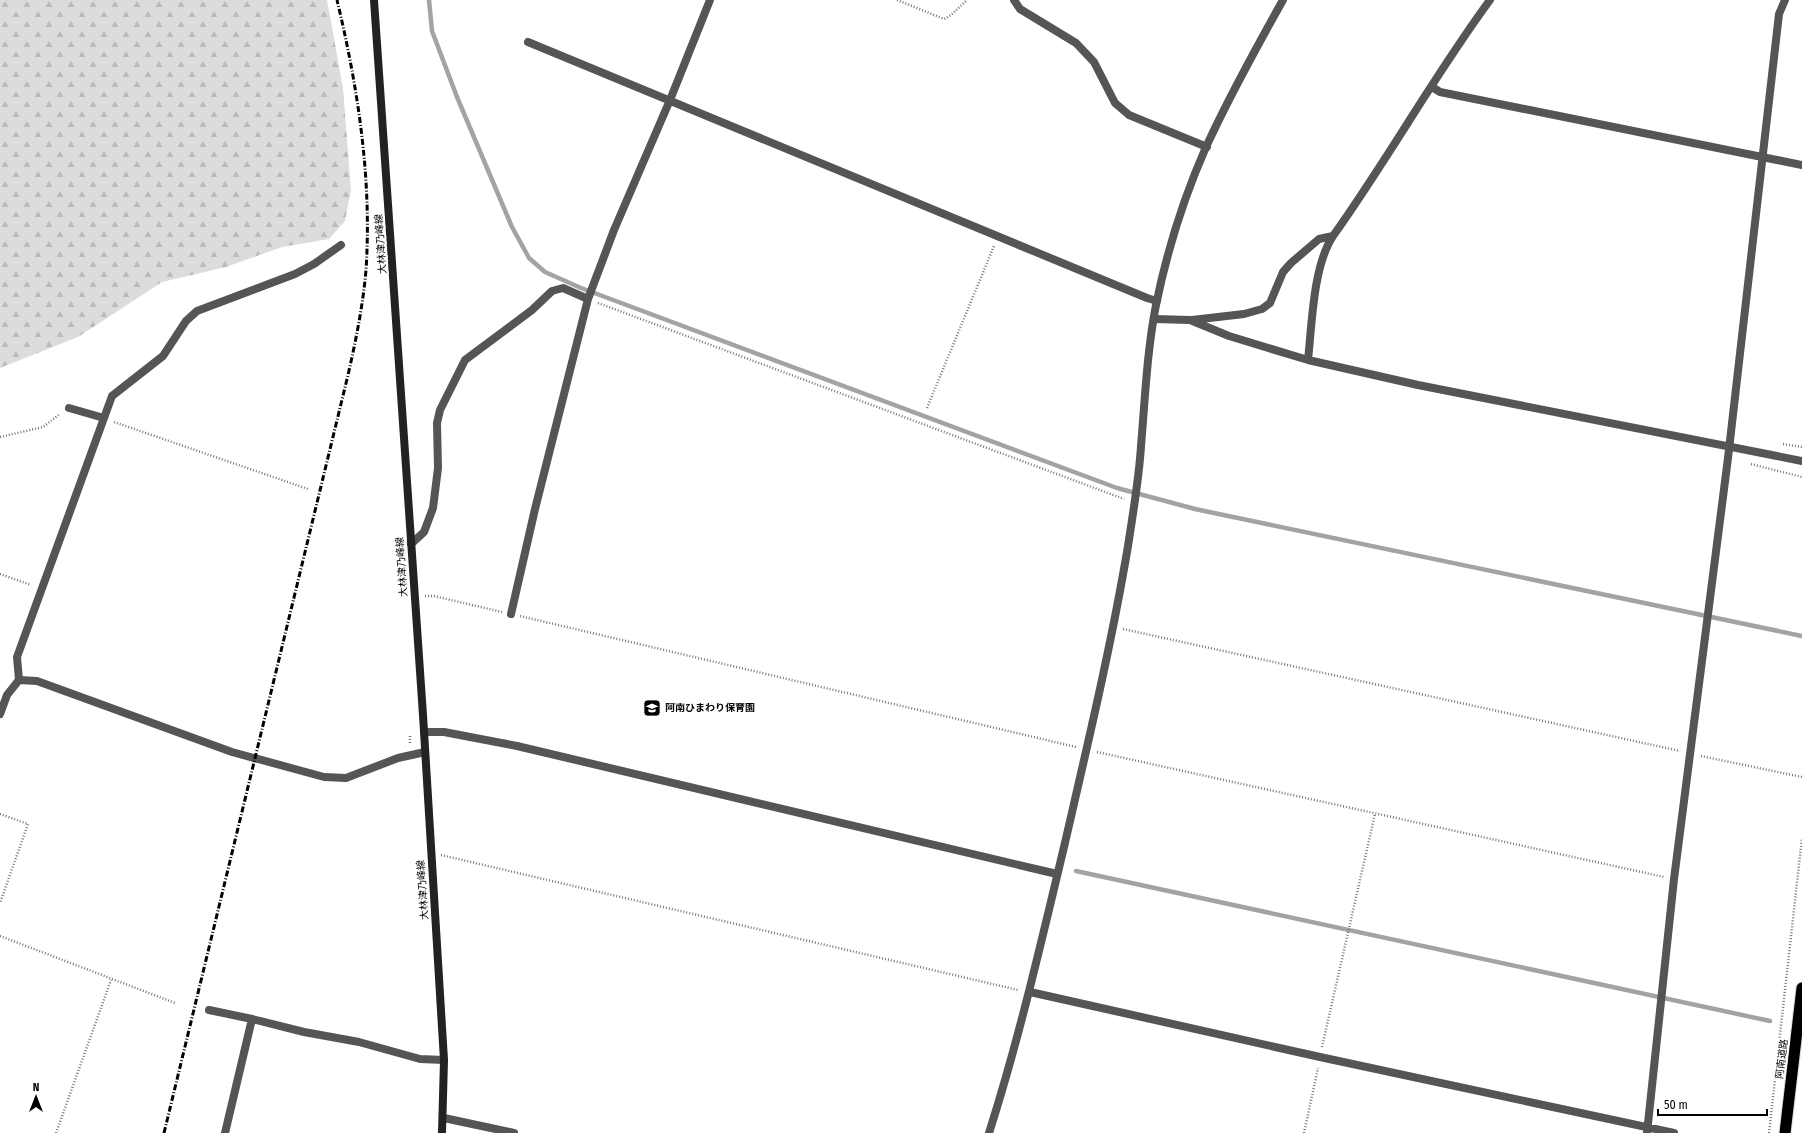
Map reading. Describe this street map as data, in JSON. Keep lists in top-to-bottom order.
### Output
{
  "streets": {
    "highway": ["阿南道路"],
    "main road": ["大林津乃峰線"]
  },
  "places": {
    "school or university": ["阿南ひまわり保育園"]
  },
  "scale_bar": "50 m",
  "north": "top"
}
